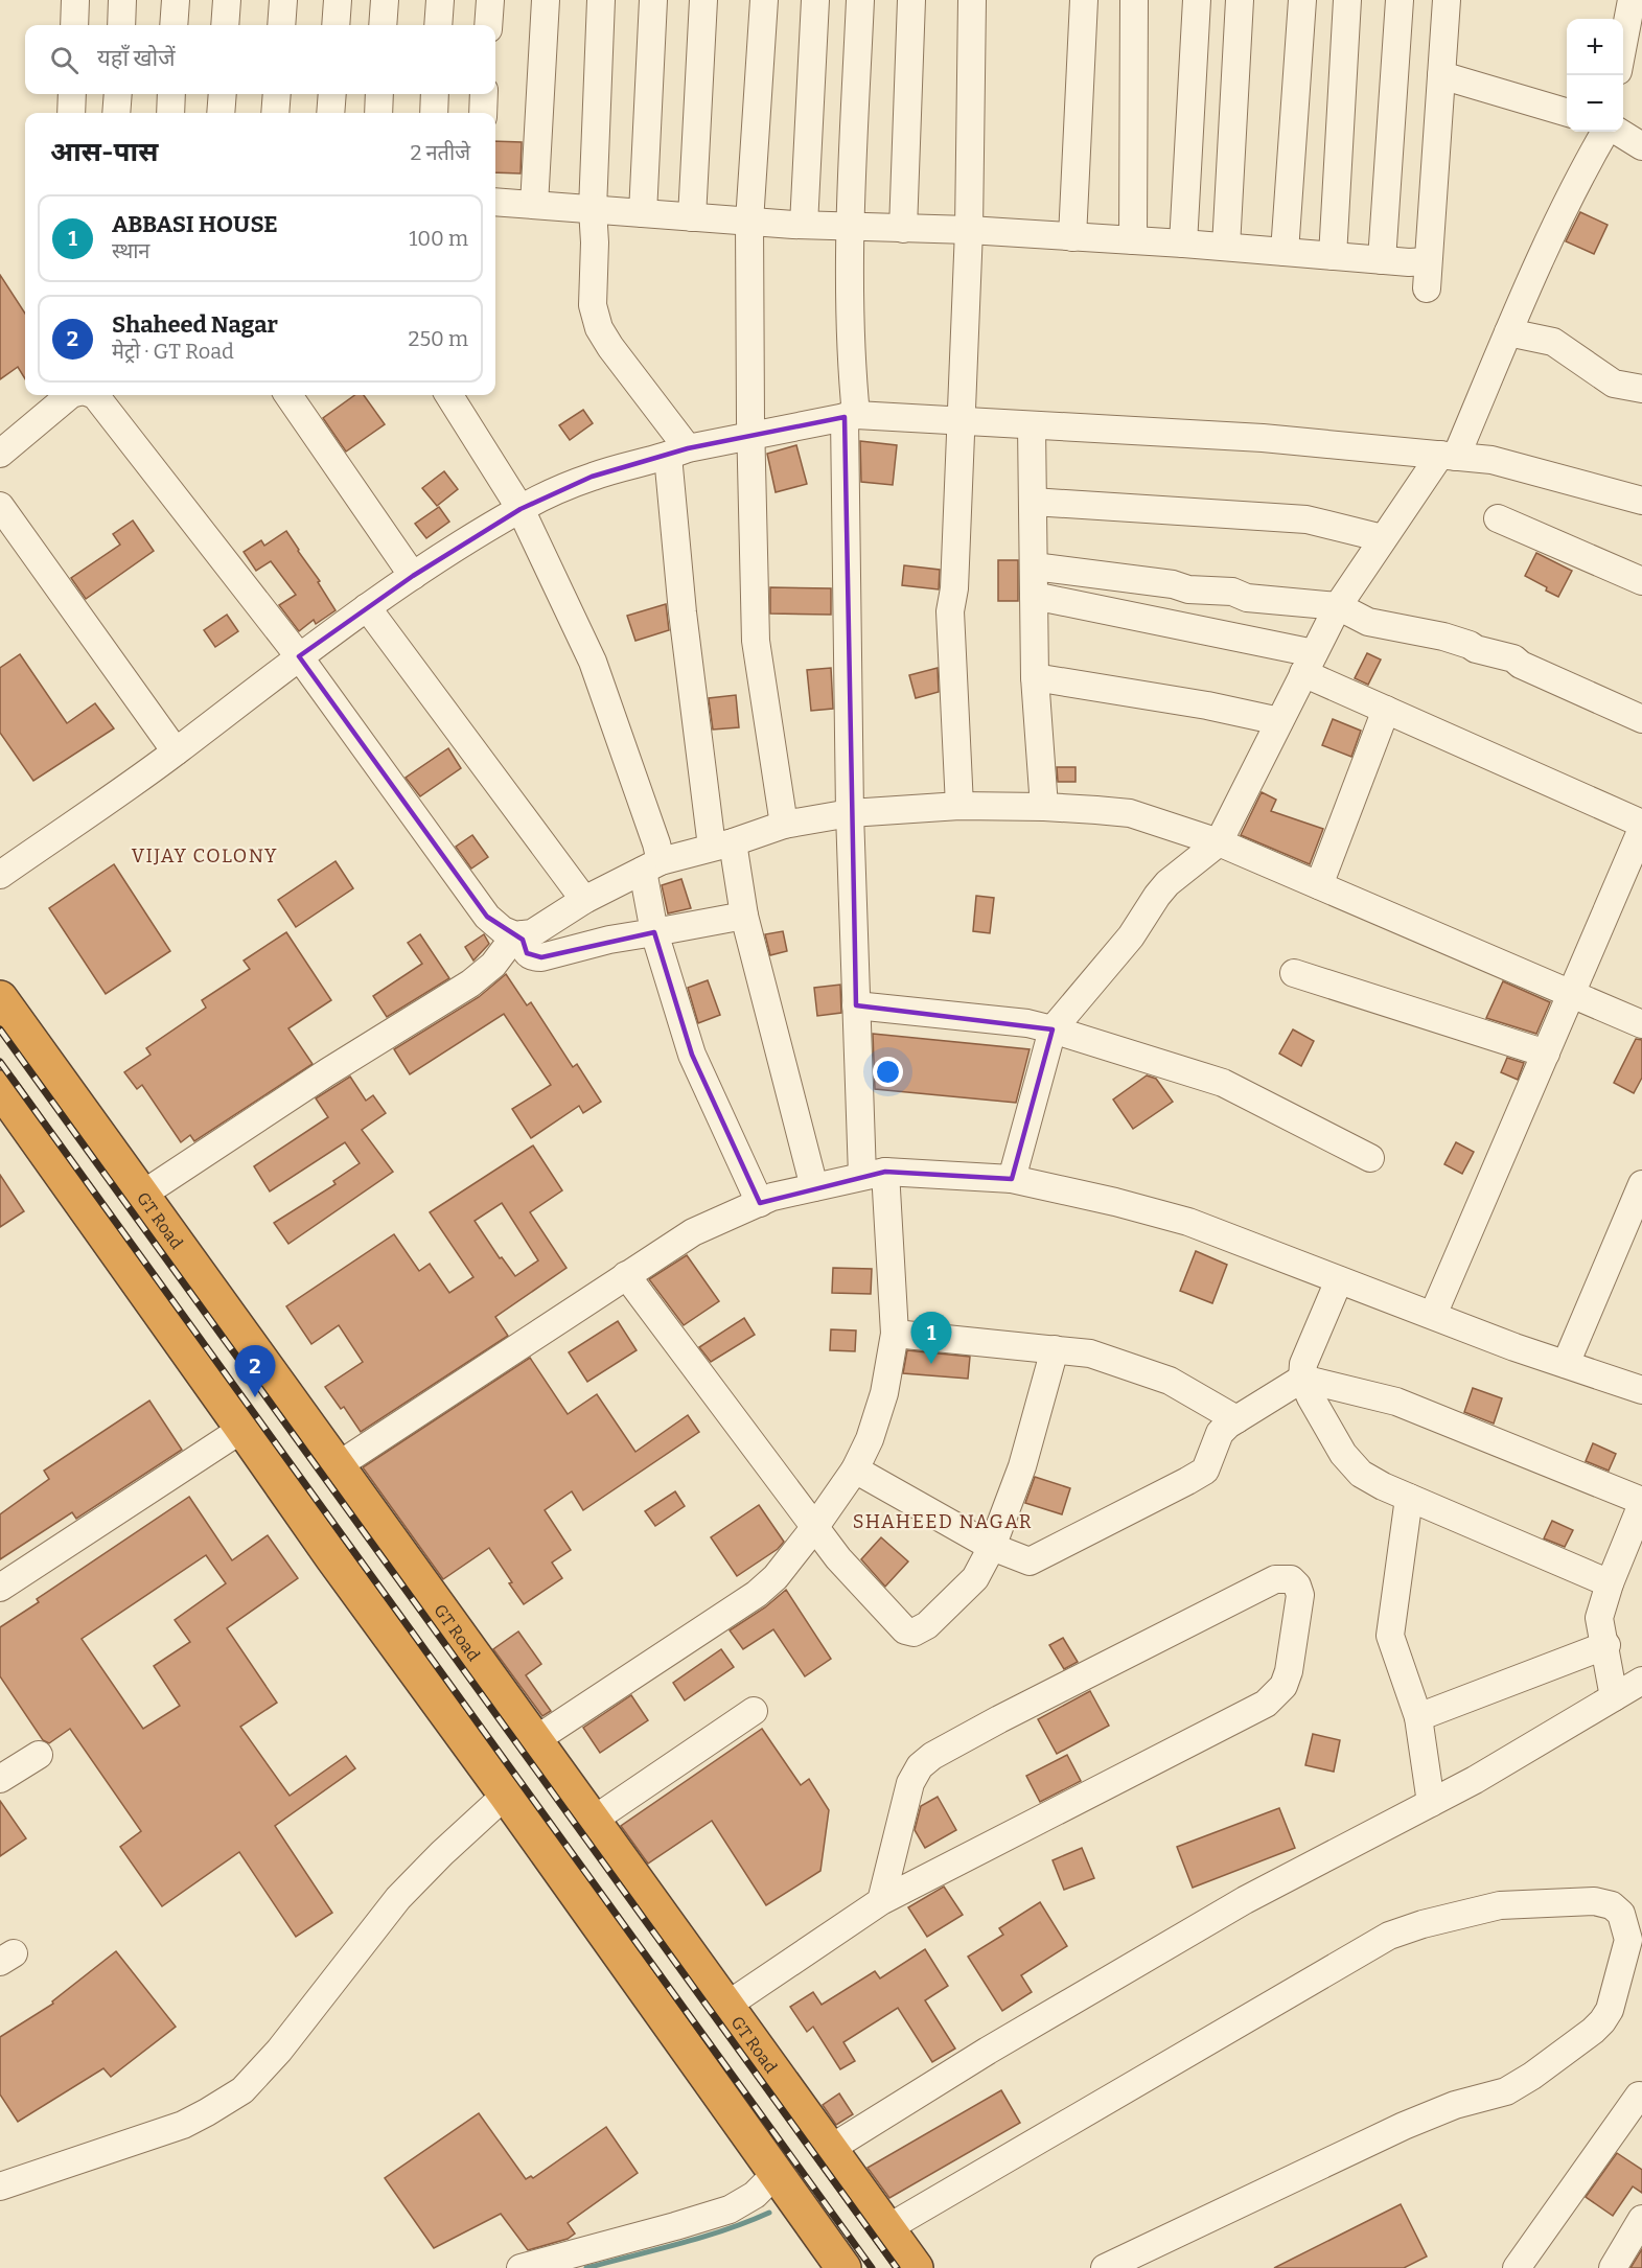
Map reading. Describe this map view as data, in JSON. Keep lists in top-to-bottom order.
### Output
{
  "streets": {
    "highway": ["GT Road"]
  },
  "districts": ["VIJAY COLONY", "SHAHEED NAGAR"],
  "page": {
    "map_buttons": ["+", "−"],
    "search": "यहाँ खोजें",
    "heading": ["आस-पास", "2 नतीजे"],
    "list": [
      {
        "mark": "1",
        "name": "ABBASI HOUSE",
        "note": "स्थान",
        "value": "100 m"
      },
      {
        "mark": "2",
        "name": "Shaheed Nagar",
        "note": "मेट्रो · GT Road",
        "value": "250 m"
      }
    ],
    "pins": ["1", "2"]
  }
}
